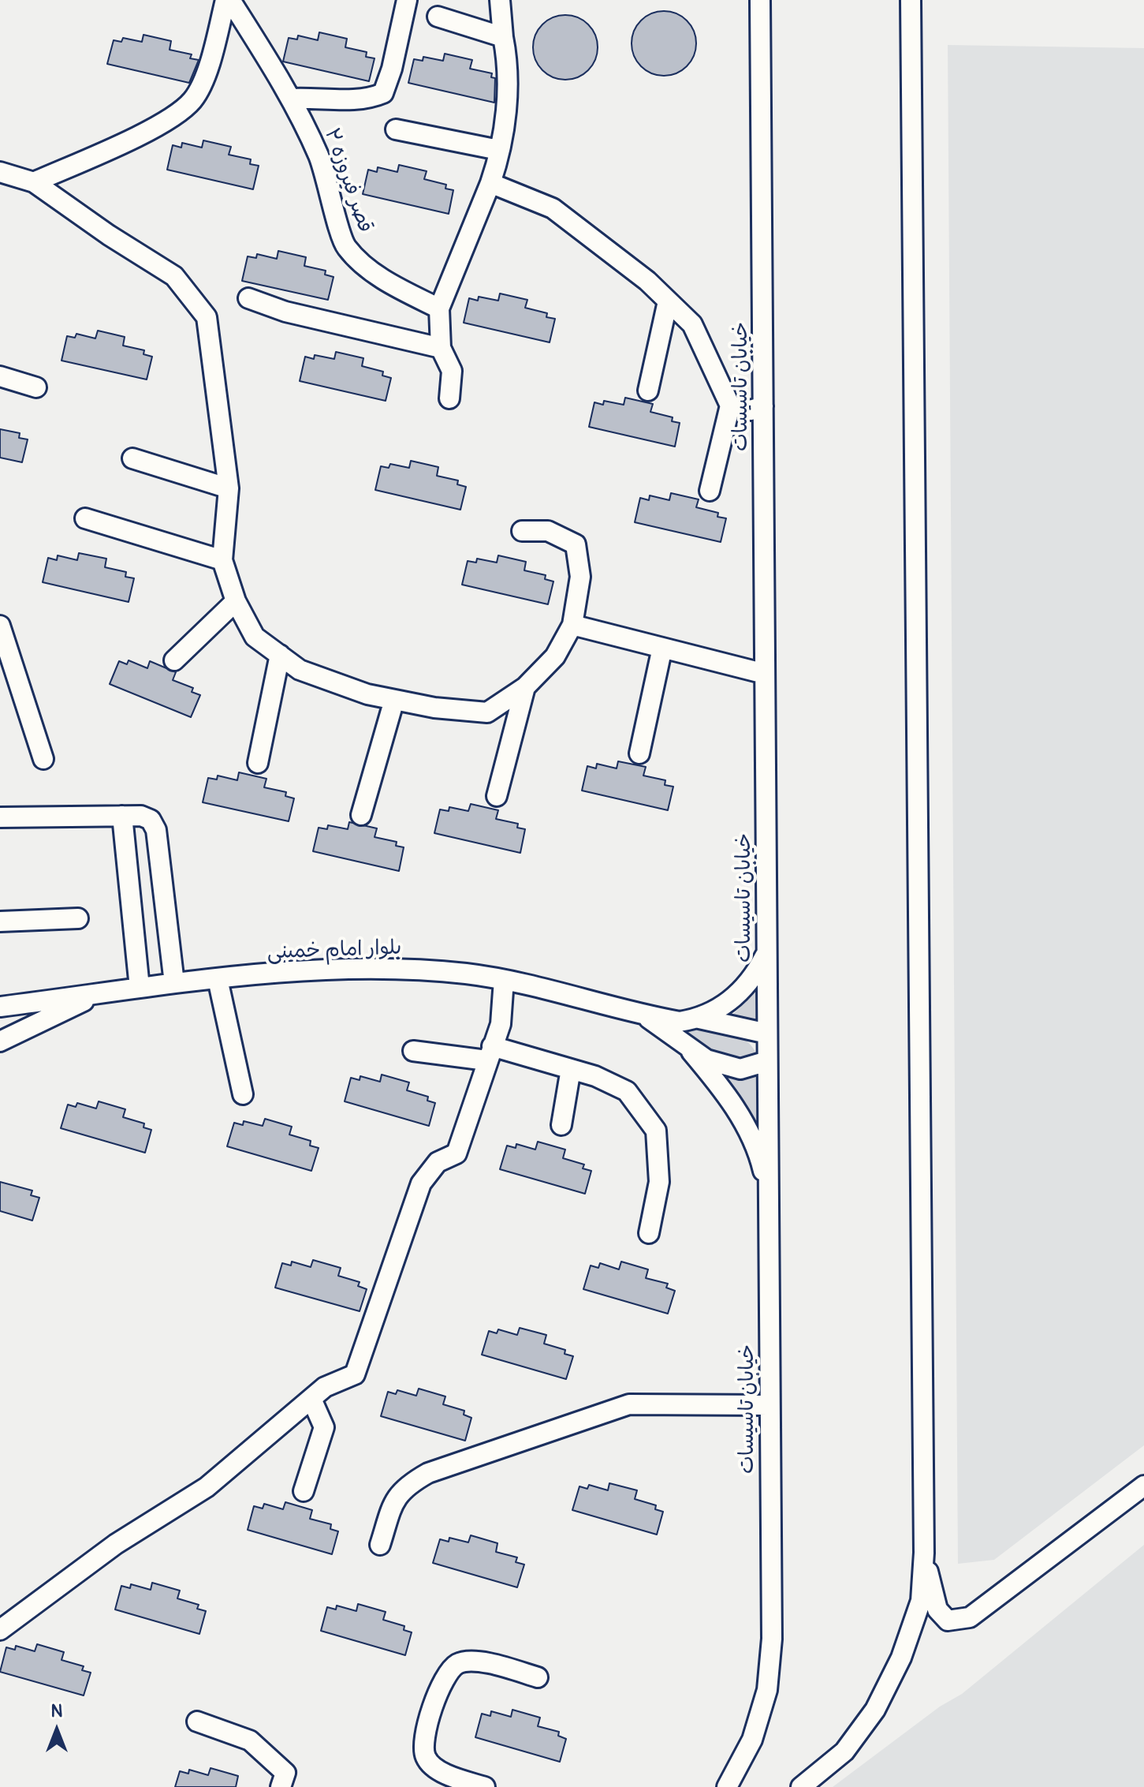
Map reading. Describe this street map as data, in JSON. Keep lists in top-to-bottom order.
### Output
{
  "streets": {
    "street": ["قصر فیروزه ۲", "خیابان تاسیسات", "بلوار امام خمینی"]
  },
  "north": "top"
}
